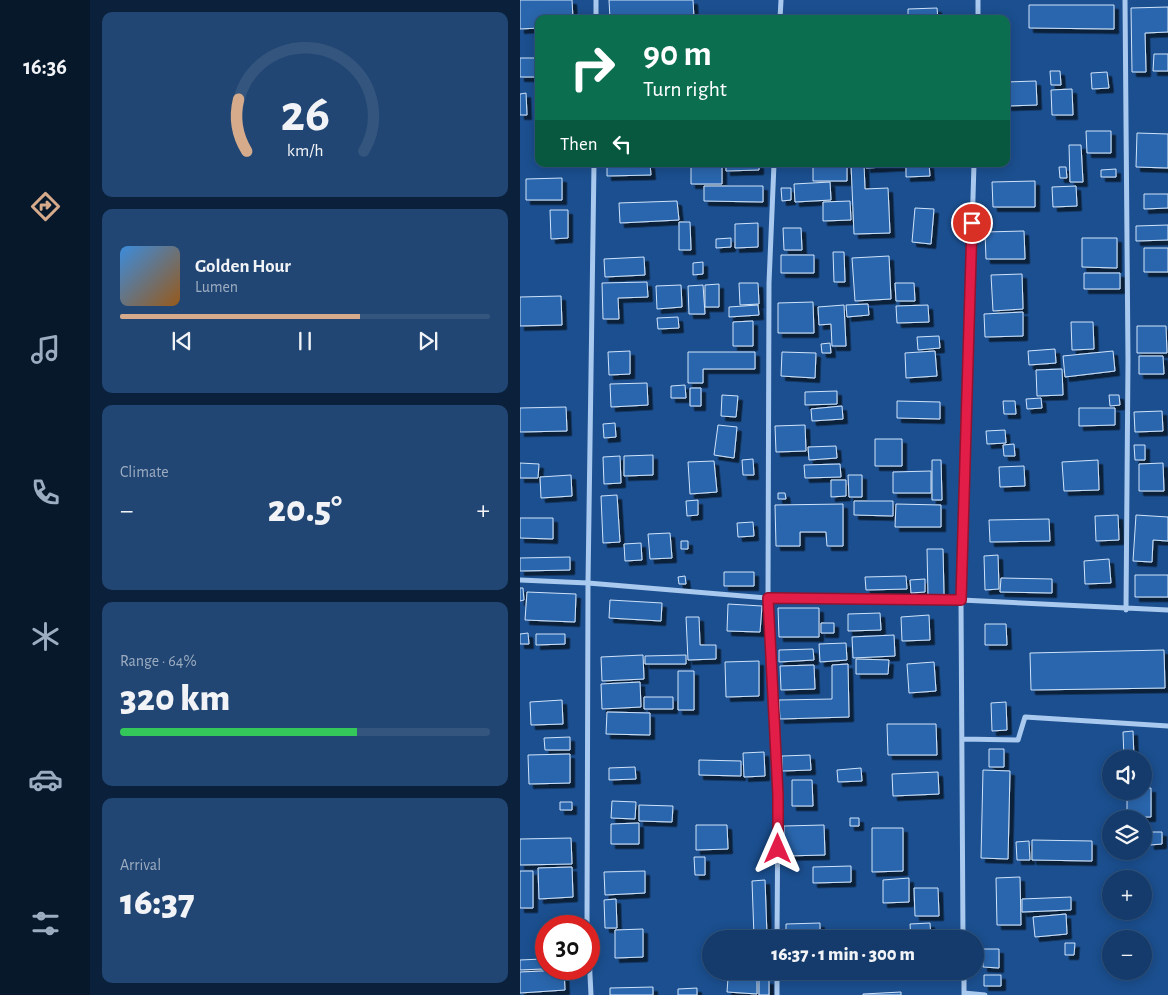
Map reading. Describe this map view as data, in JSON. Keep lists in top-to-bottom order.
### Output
{
  "page": {
    "tabs": "16:36",
    "turn": ["90 m", "Turn right"],
    "then": "Then",
    "song": ["Golden Hour", "Lumen"],
    "tile": [
      "Climate",
      ["Range · 64%", "320 km"],
      ["Arrival", "16:37"]
    ],
    "heat": ["−", "20.5°", "+"],
    "map_buttons": ["+", "−"],
    "limit": "30",
    "trip": "16:37 · 1 min · 300 m",
    "gauge": ["26", "km/h"]
  }
}
